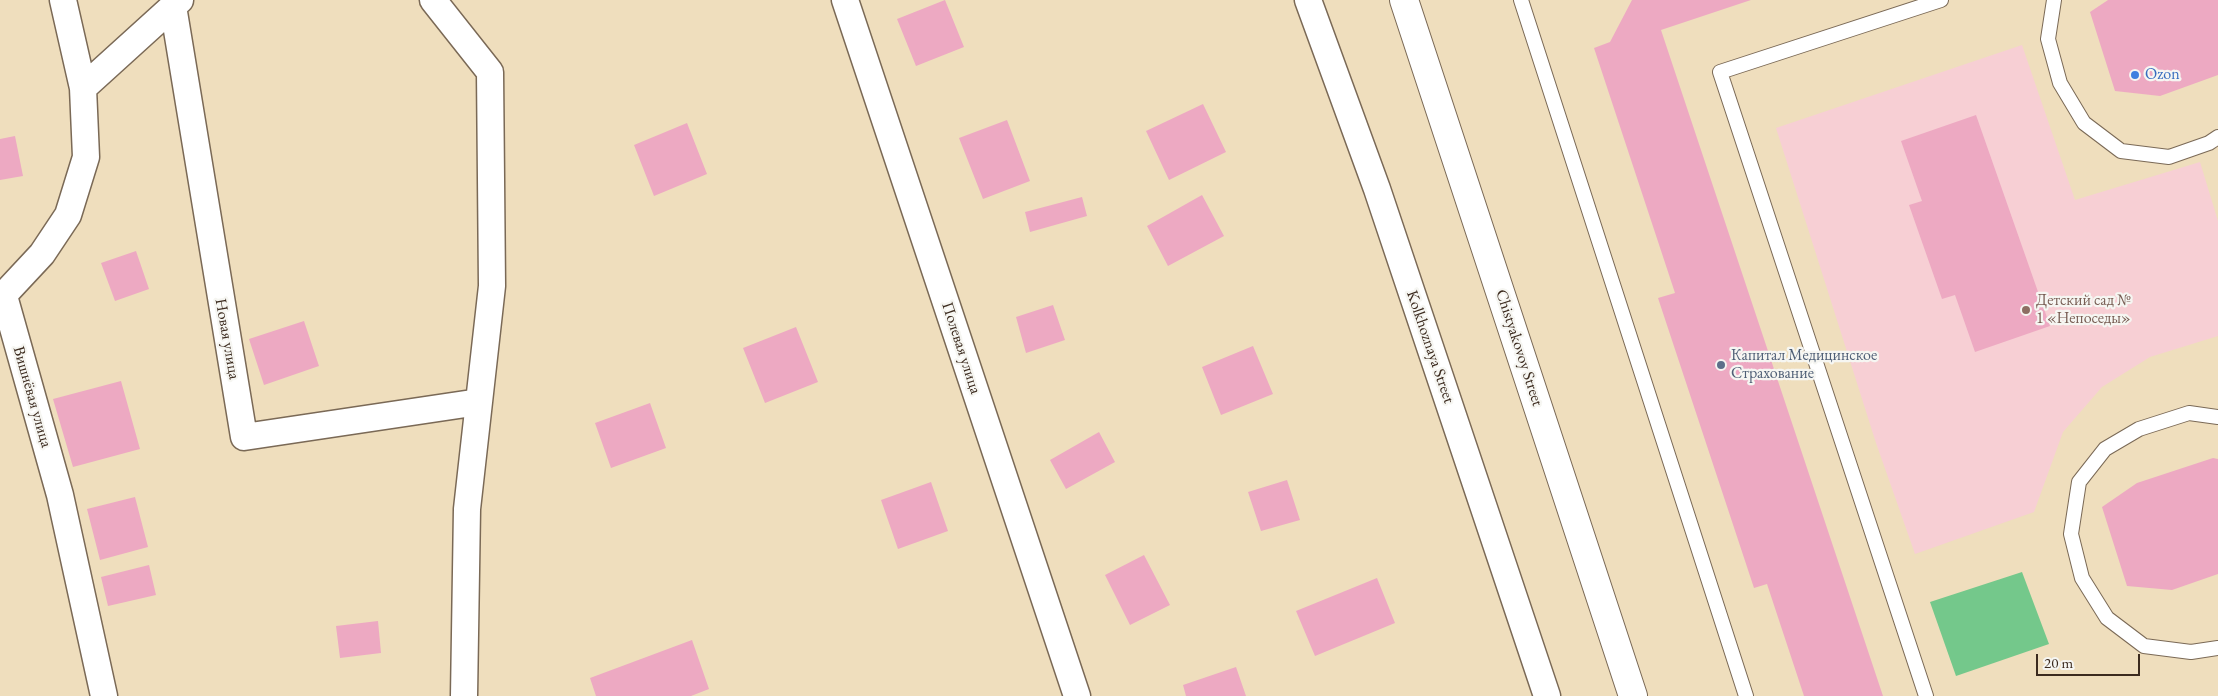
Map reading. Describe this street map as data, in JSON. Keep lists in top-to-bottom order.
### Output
{
  "streets": {
    "street": [
      "Новая улица",
      "Kolkhoznaya Street",
      "Полевая улица",
      "Chistyakovoy Street",
      "Вишнёвая улица"
    ]
  },
  "places": ["Ozon", "Детский сад № 1 «Непоседы»", "Капитал Медицинское Страхование"],
  "scale_bar": "20 m"
}
